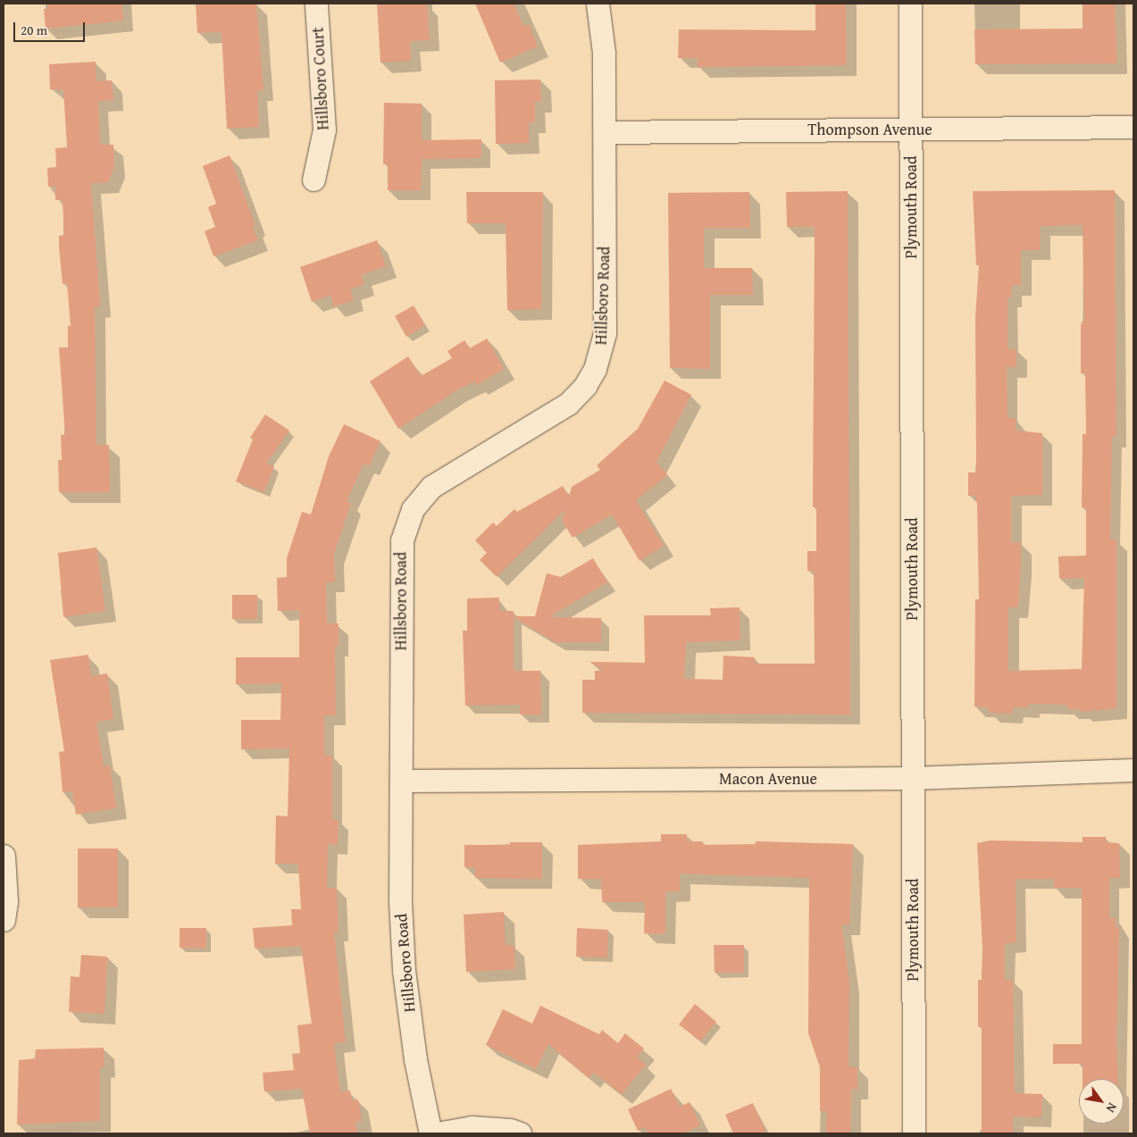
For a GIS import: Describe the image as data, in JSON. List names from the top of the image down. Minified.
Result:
{"streets":{"street":["Hillsboro Court","Thompson Avenue","Plymouth Road","Hillsboro Road","Macon Avenue"]},"crossings":[["Thompson Avenue","Plymouth Road"],["Thompson Avenue","Hillsboro Road"],["Plymouth Road","Macon Avenue"],["Hillsboro Road","Macon Avenue"]],"scale_bar":"20 m","north":"bottom right"}
